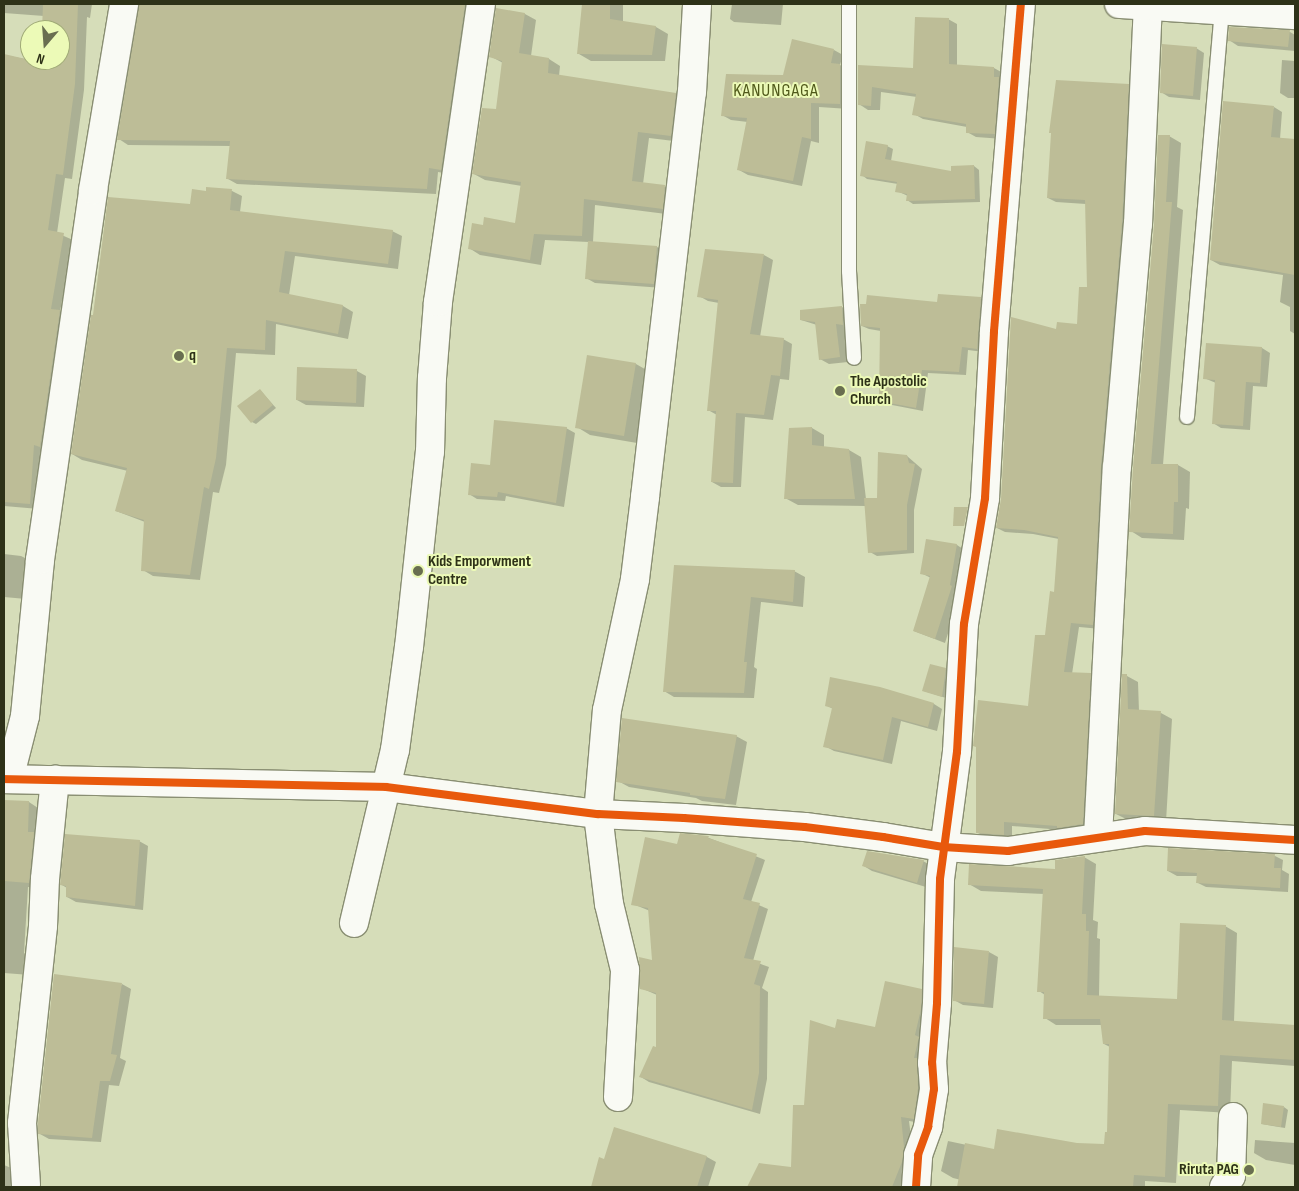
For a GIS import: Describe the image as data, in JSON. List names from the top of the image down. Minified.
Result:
{"districts":["KANUNGAGA"],"places":["q","The Apostolic Church","Kids Emporwment Centre","Riruta PAG"],"north":"bottom"}
